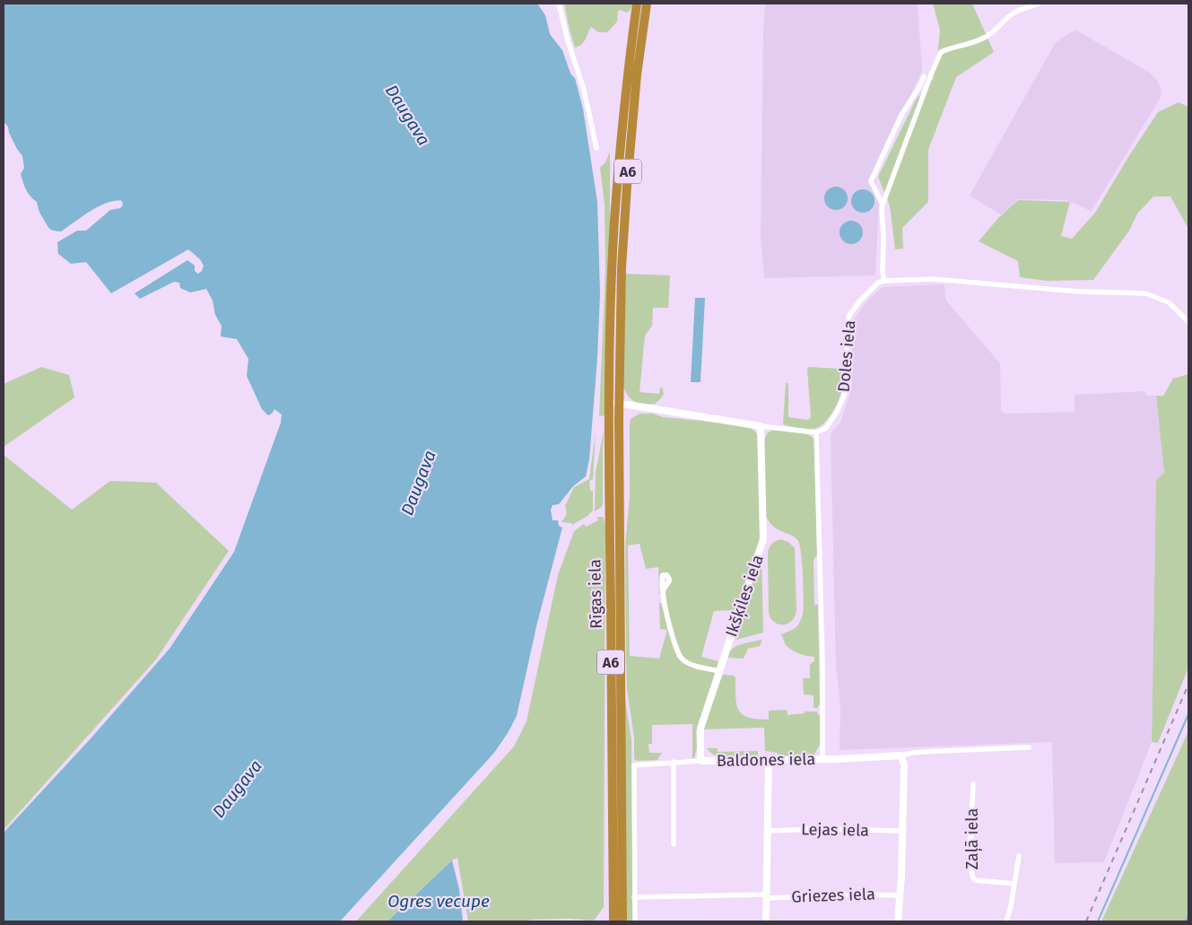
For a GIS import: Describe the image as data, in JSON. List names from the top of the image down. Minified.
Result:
{"streets":{"highway":["A6","Rīgas iela"],"street":["Doles iela","Ikšķiles iela","Baldones iela","Lejas iela","Zaļā iela","Griezes iela"]},"crossings":[["A6","Rīgas iela"],["Ikšķiles iela","Baldones iela"],["Baldones iela","Griezes iela"]],"water":["Daugava","Ogres vecupe"]}
